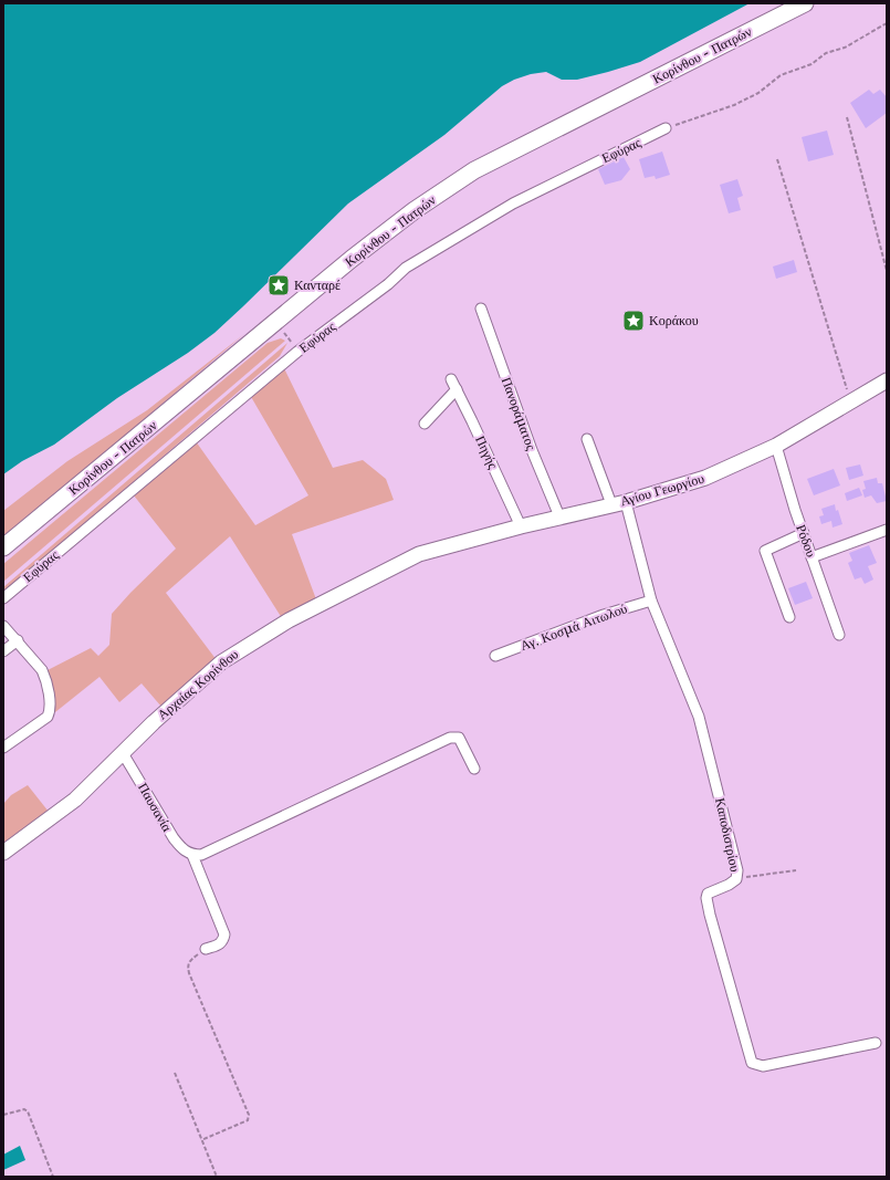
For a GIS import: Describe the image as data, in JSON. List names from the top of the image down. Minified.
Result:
{"streets":{"main road":["Κορίνθου - Πατρών"],"street":["Εφύρας","Πανοράματος","Πηγής","Αγίου Γεωργίου","Ρόδου","Αγ. Κοσμά Αιτωλού","Αρχαίας Κορίνθου","Παυσανία","Καποδιστρίου"]},"crossings":[["Πανοράματος","Αγίου Γεωργίου"],["Πηγής","Αγίου Γεωργίου"],["Αγίου Γεωργίου","Ρόδου"],["Αγίου Γεωργίου","Αρχαίας Κορίνθου"],["Αγίου Γεωργίου","Καποδιστρίου"],["Αγ. Κοσμά Αιτωλού","Καποδιστρίου"],["Αρχαίας Κορίνθου","Παυσανία"]],"places":{"place":["Κανταρέ","Κοράκου"]}}
